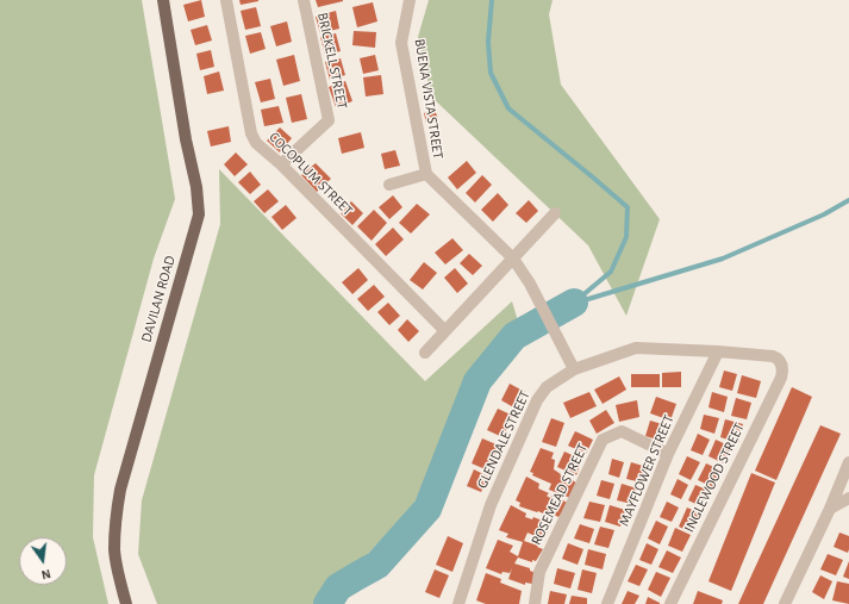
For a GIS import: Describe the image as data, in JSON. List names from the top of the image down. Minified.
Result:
{"streets":{"main road":["DAVILAN ROAD"],"street":["BRICKELL STREET","BUENA VISTA STREET","COCOPLUM STREET","GLENDALE STREET","MAYFLOWER STREET","INGLEWOOD STREET","ROSEMEAD STREET"]},"crossings":[["BRICKELL STREET","COCOPLUM STREET"],["BUENA VISTA STREET","GLENDALE STREET"],["GLENDALE STREET","MAYFLOWER STREET"],["GLENDALE STREET","INGLEWOOD STREET"],["MAYFLOWER STREET","ROSEMEAD STREET"]],"north":"bottom"}
